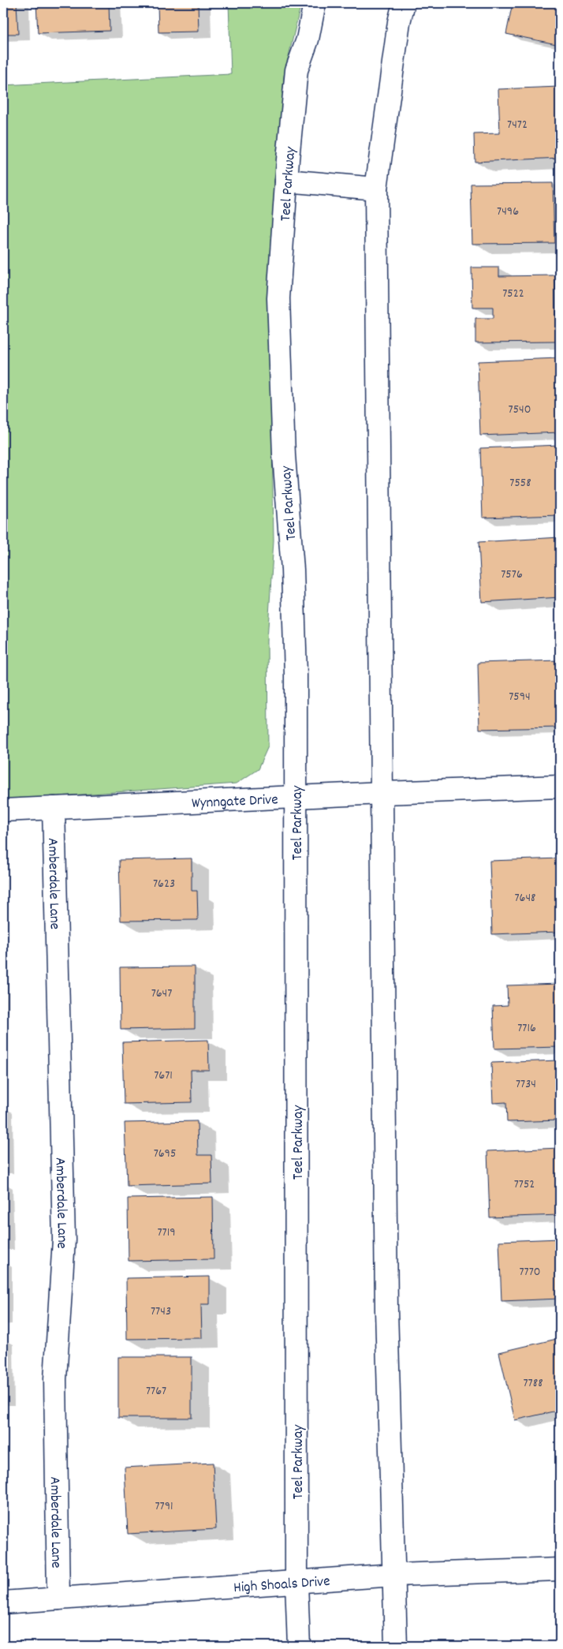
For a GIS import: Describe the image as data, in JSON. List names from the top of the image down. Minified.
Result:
{"streets":{"main road":["Teel Parkway","Wynngate Drive","Amberdale Lane","High Shoals Drive"]},"crossings":[["Teel Parkway","Wynngate Drive"],["Teel Parkway","High Shoals Drive"],["Wynngate Drive","Amberdale Lane"],["Amberdale Lane","High Shoals Drive"]],"house_numbers":["7472","7496","7522","7540","7558","7576","7594","7623","7648","7647","7716","7671","7734","7695","7752","7719","7770","7743","7788","7767","7791"]}
